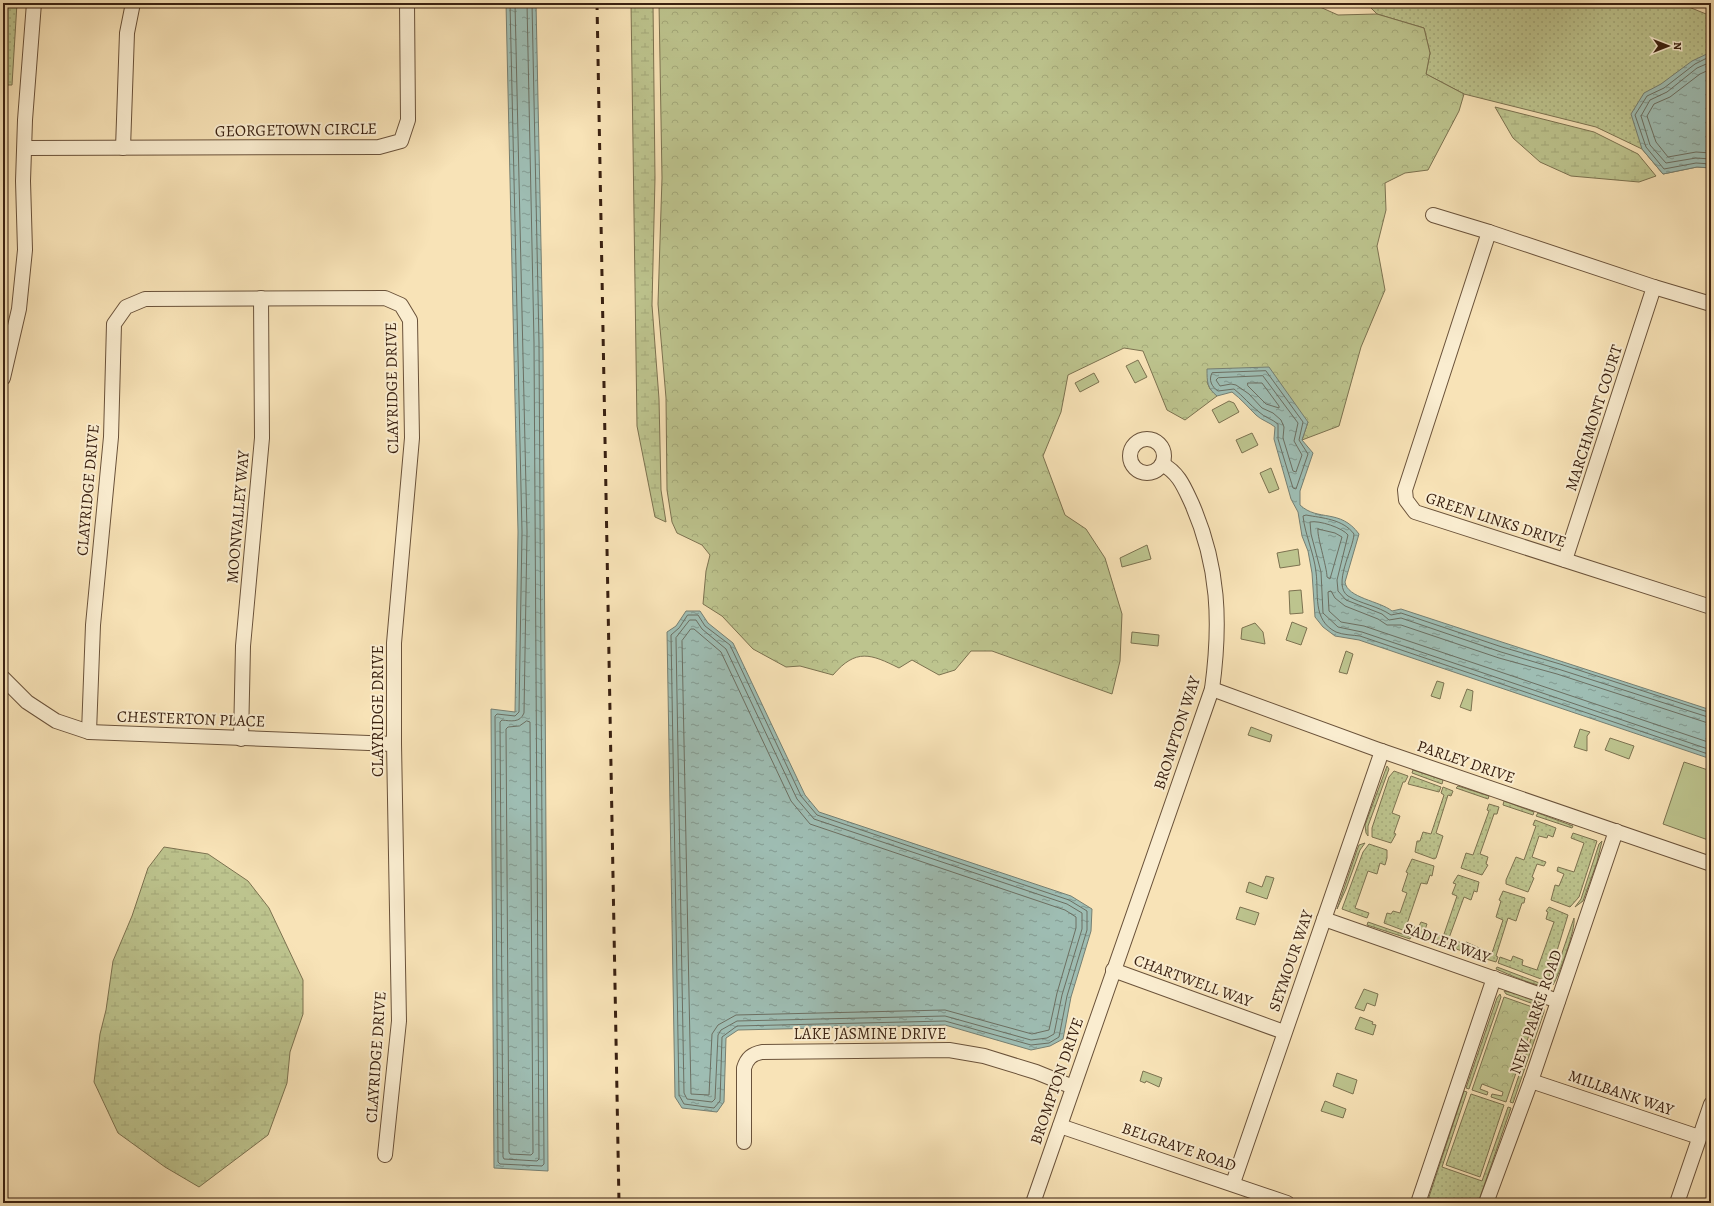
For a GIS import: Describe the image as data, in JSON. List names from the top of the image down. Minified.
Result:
{"streets":{"street":["GEORGETOWN CIRCLE","CLAYRIDGE DRIVE","MARCHMONT COURT","MOONVALLEY WAY","GREEN LINKS DRIVE","CHESTERTON PLACE","BROMPTON WAY","PARLEY DRIVE","SADLER WAY","SEYMOUR WAY","CHARTWELL WAY","NEW PARKE ROAD","LAKE JASMINE DRIVE","BROMPTON DRIVE","MILLBANK WAY","BELGRAVE ROAD"]},"crossings":[["CLAYRIDGE DRIVE","MOONVALLEY WAY"],["CLAYRIDGE DRIVE","CHESTERTON PLACE"],["MARCHMONT COURT","GREEN LINKS DRIVE"],["MOONVALLEY WAY","CHESTERTON PLACE"],["BROMPTON WAY","PARLEY DRIVE"],["BROMPTON WAY","CHARTWELL WAY"],["BROMPTON WAY","BROMPTON DRIVE"],["PARLEY DRIVE","SEYMOUR WAY"],["PARLEY DRIVE","NEW PARKE ROAD"],["SADLER WAY","SEYMOUR WAY"],["SADLER WAY","NEW PARKE ROAD"],["SEYMOUR WAY","CHARTWELL WAY"],["SEYMOUR WAY","BELGRAVE ROAD"],["CHARTWELL WAY","BROMPTON DRIVE"],["NEW PARKE ROAD","MILLBANK WAY"],["LAKE JASMINE DRIVE","BROMPTON DRIVE"],["BROMPTON DRIVE","BELGRAVE ROAD"]],"north":"right"}
